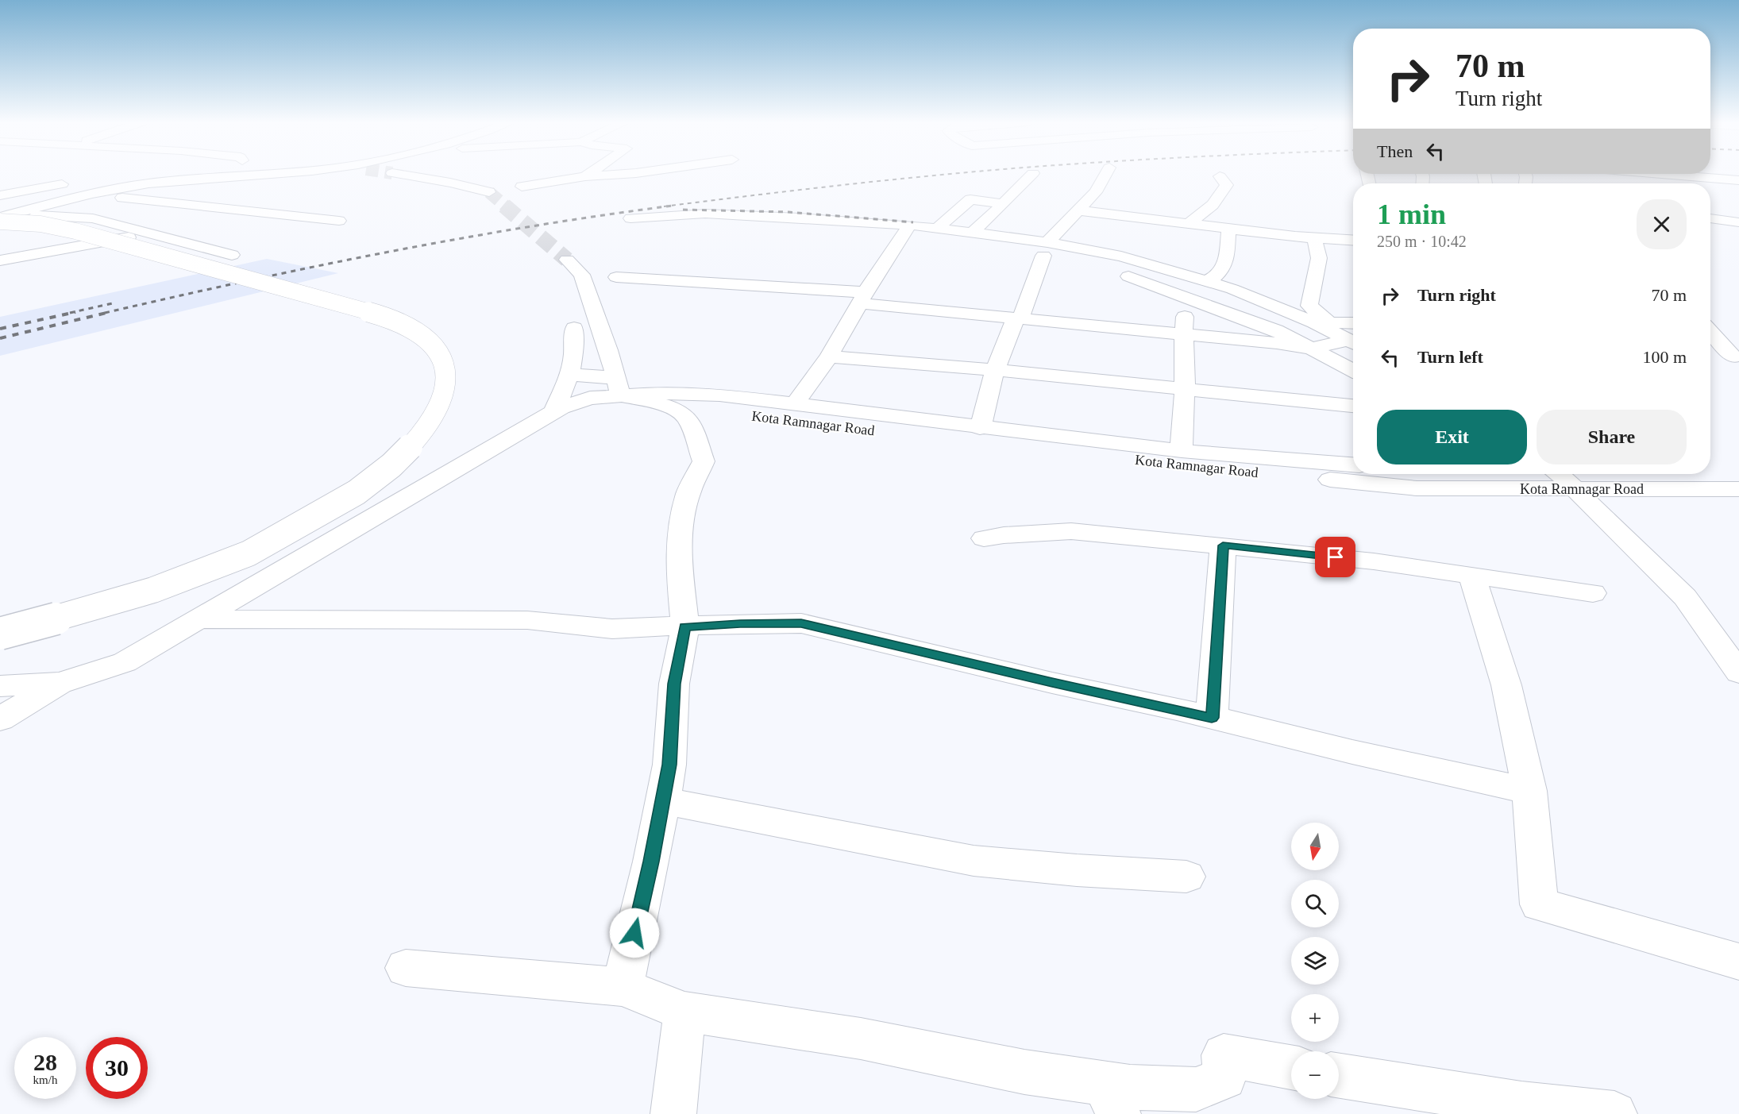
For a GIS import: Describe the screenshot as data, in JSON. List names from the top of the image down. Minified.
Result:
{"streets":{"street":["Kota Ramnagar Road"]},"north":"bottom","page":{"turn":["70 m","Turn right"],"then":"Then","heading":["1 min","250 m · 10:42"],"list":[{"name":"Turn right","value":"70 m"},{"name":"Turn left","value":"100 m"}],"buttons":["Exit","Share"],"map_buttons":["+","−"],"speed":"28 km/h","limit":"30"}}
